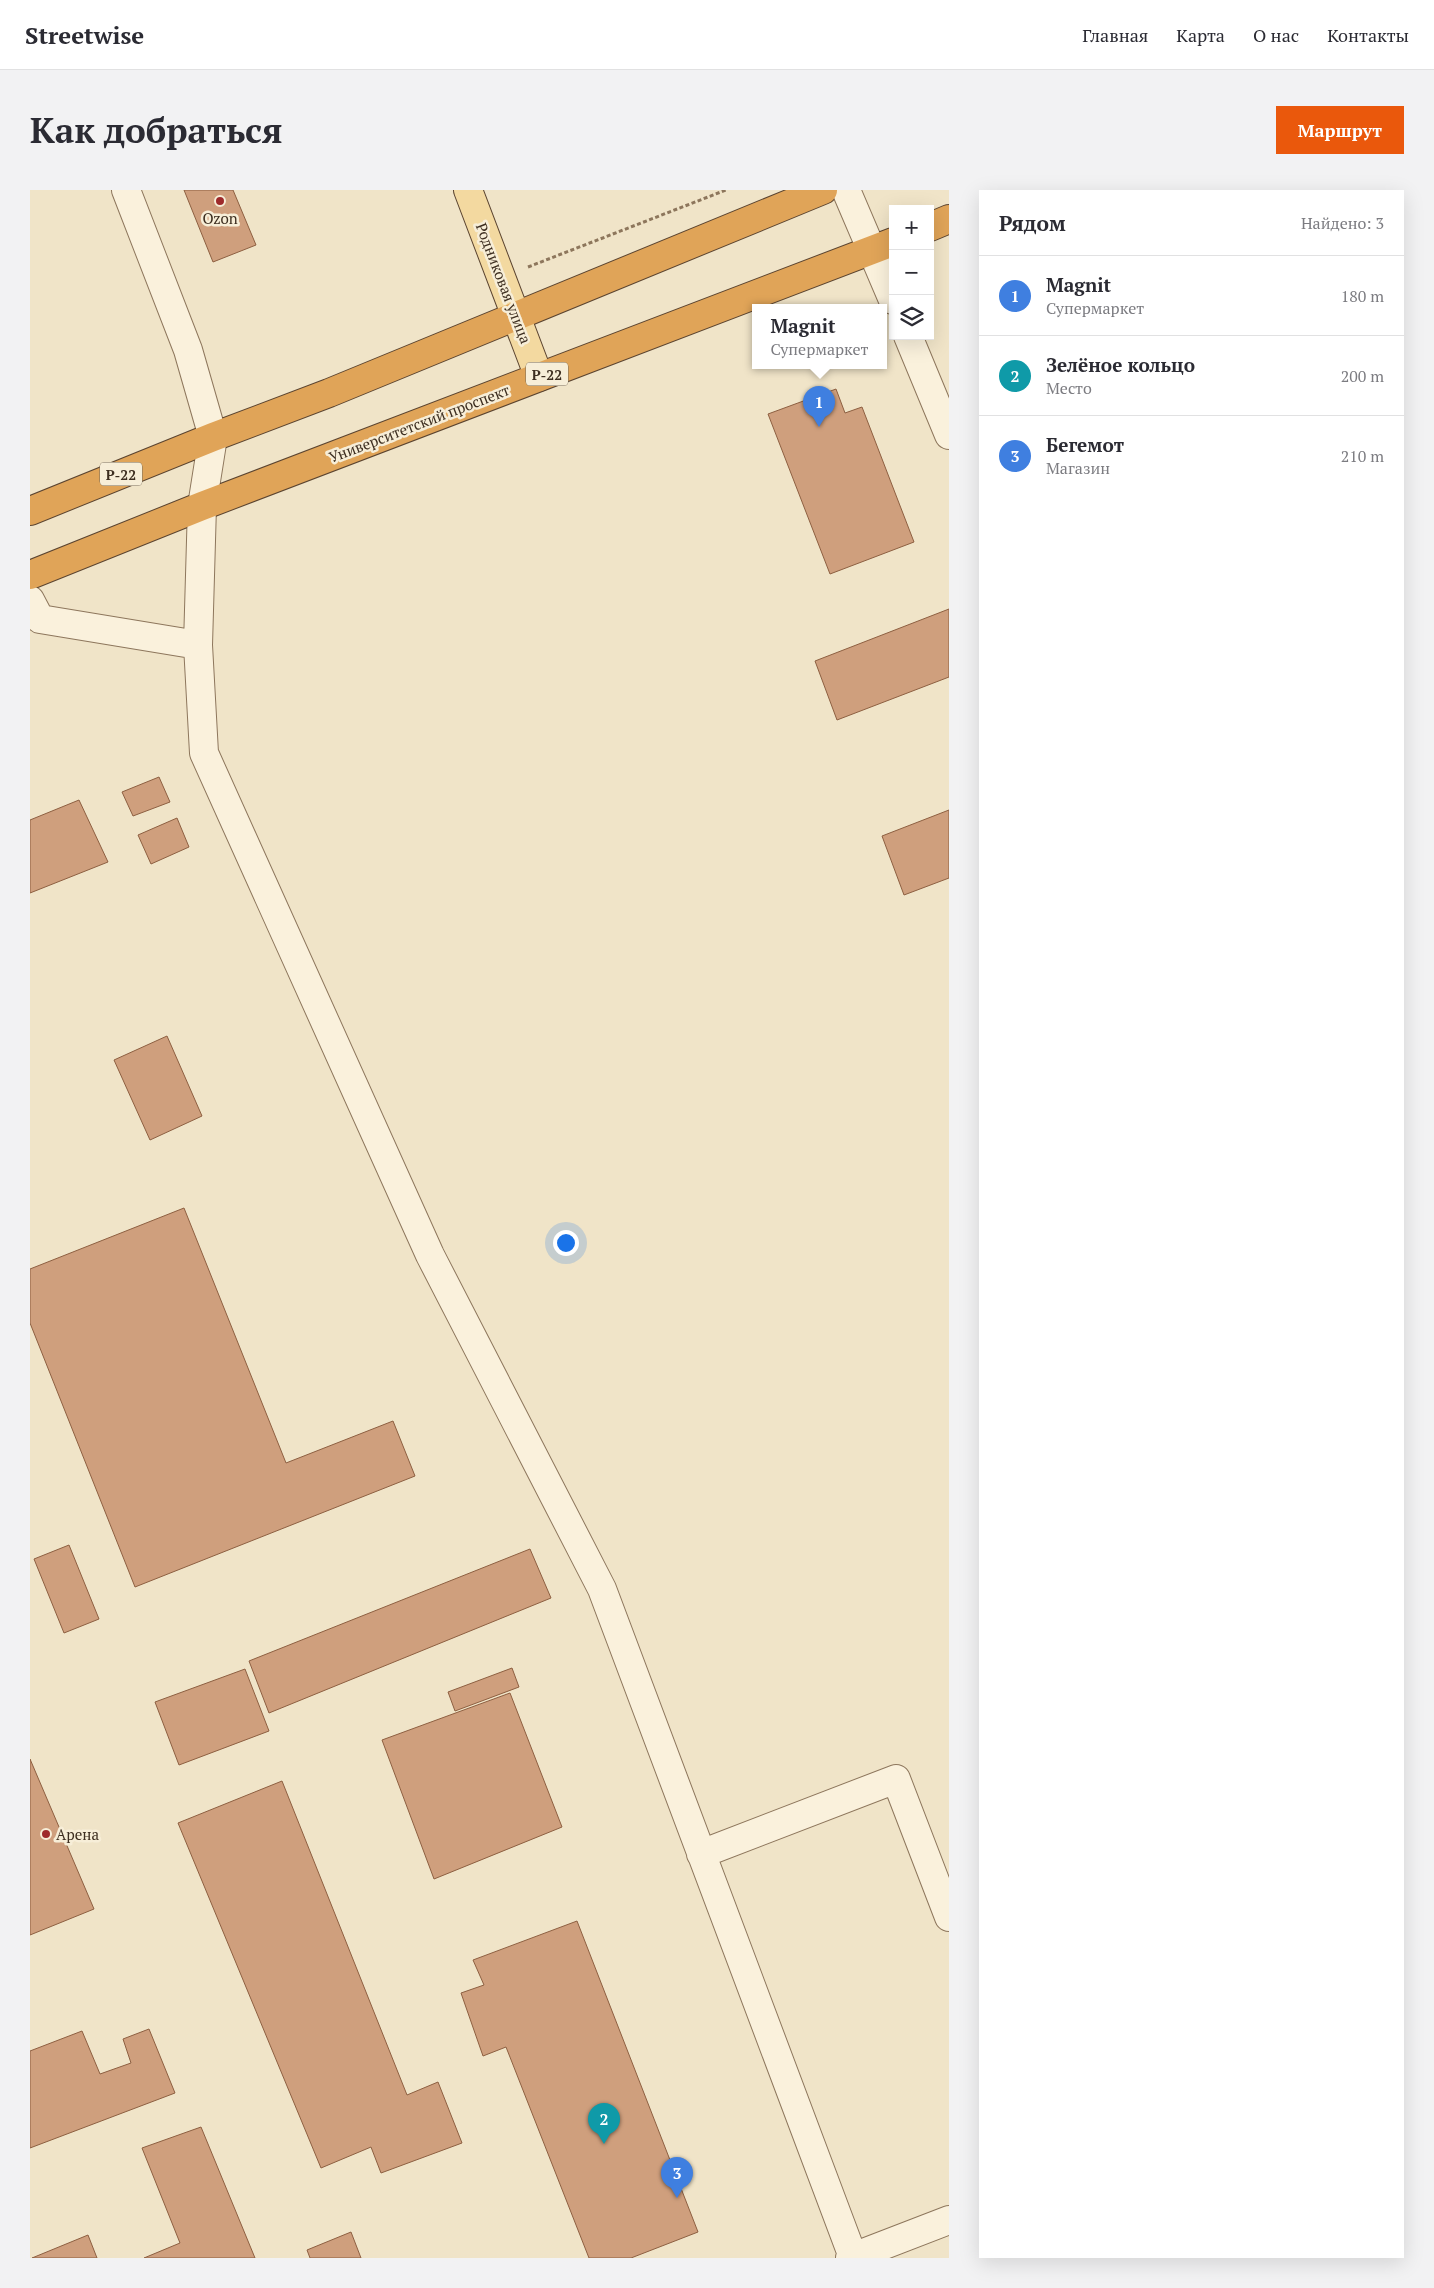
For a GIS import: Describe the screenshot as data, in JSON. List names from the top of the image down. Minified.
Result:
{"streets":{"highway":["Р-22","Университетский проспект"],"main road":["Родниковая улица"]},"crossings":[["Родниковая улица","Р-22"],["Родниковая улица","Университетский проспект"]],"places":["Ozon","Арена"],"page":{"header":"Streetwise","nav":["Главная","Карта","О нас","Контакты"],"buttons":"Маршрут","title":"Как добраться","heading":["Рядом","Найдено: 3"],"map_buttons":["+","−"],"list":[{"mark":"1","name":"Magnit","note":"Супермаркет","value":"180 m"},{"mark":"2","name":"Зелёное кольцо","note":"Место","value":"200 m"},{"mark":"3","name":"Бегемот","note":"Магазин","value":"210 m"}],"popup":["Magnit","Супермаркет"],"pins":["1","2","3"]}}
